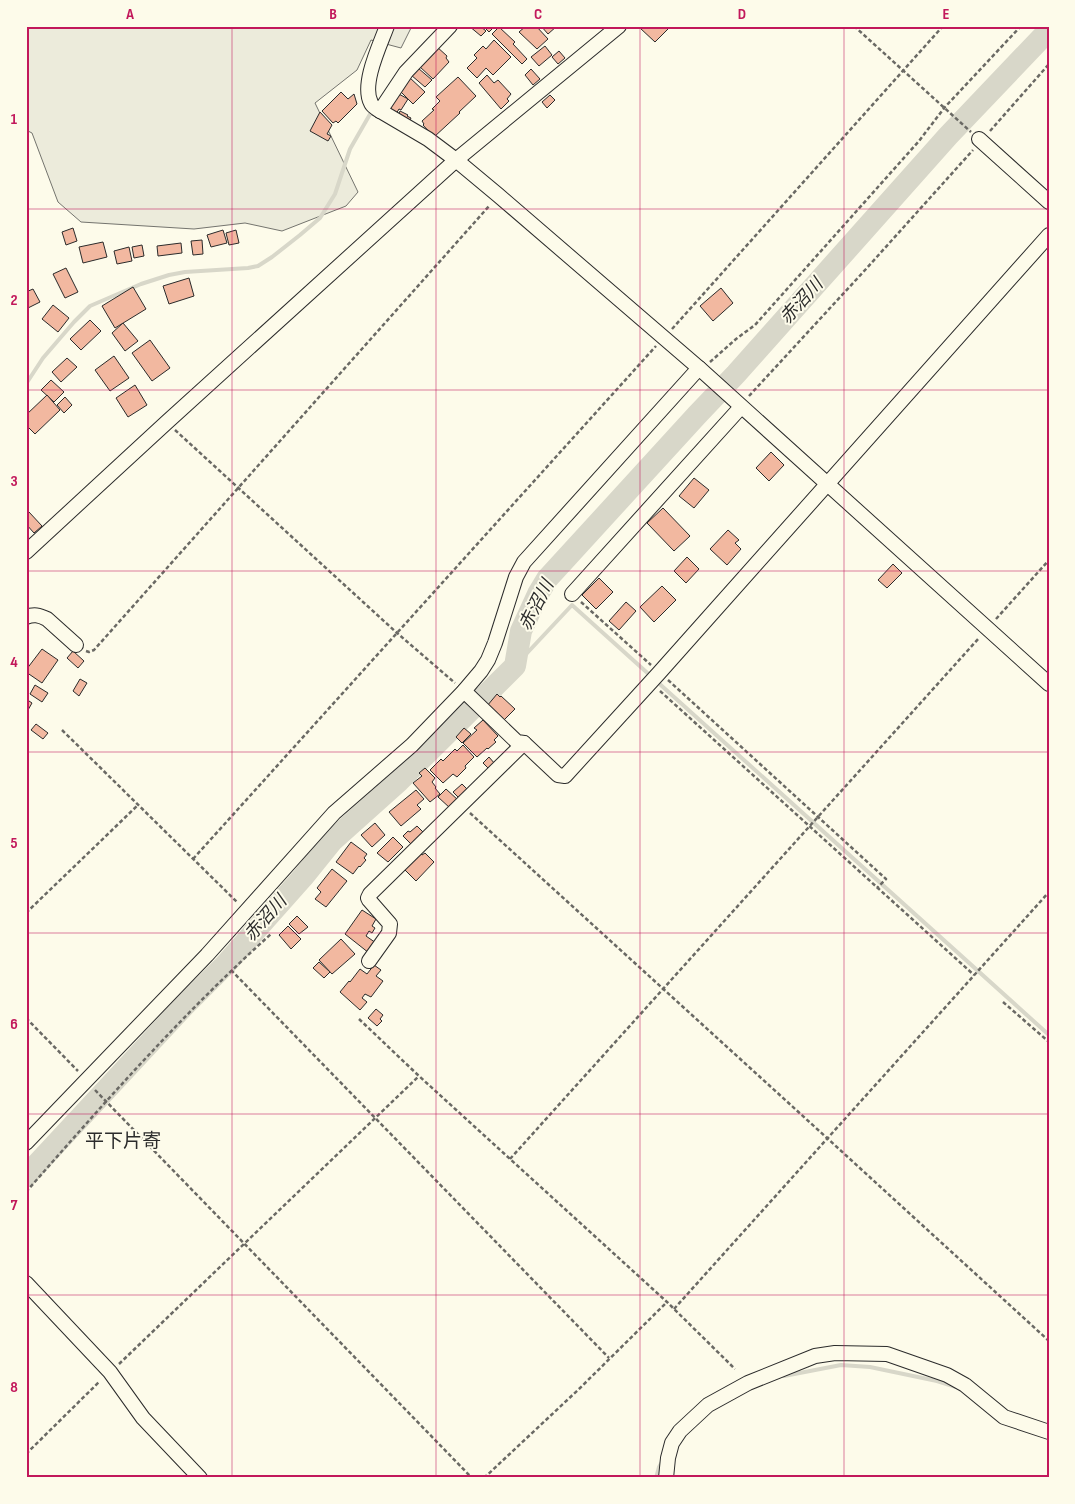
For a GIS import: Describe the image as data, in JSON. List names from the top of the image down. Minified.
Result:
{"districts":["平下片寄"],"water":["赤沼川"],"grid":{"columns":["A","B","C","D","E"],"rows":["1","2","3","4","5","6","7","8"]}}
